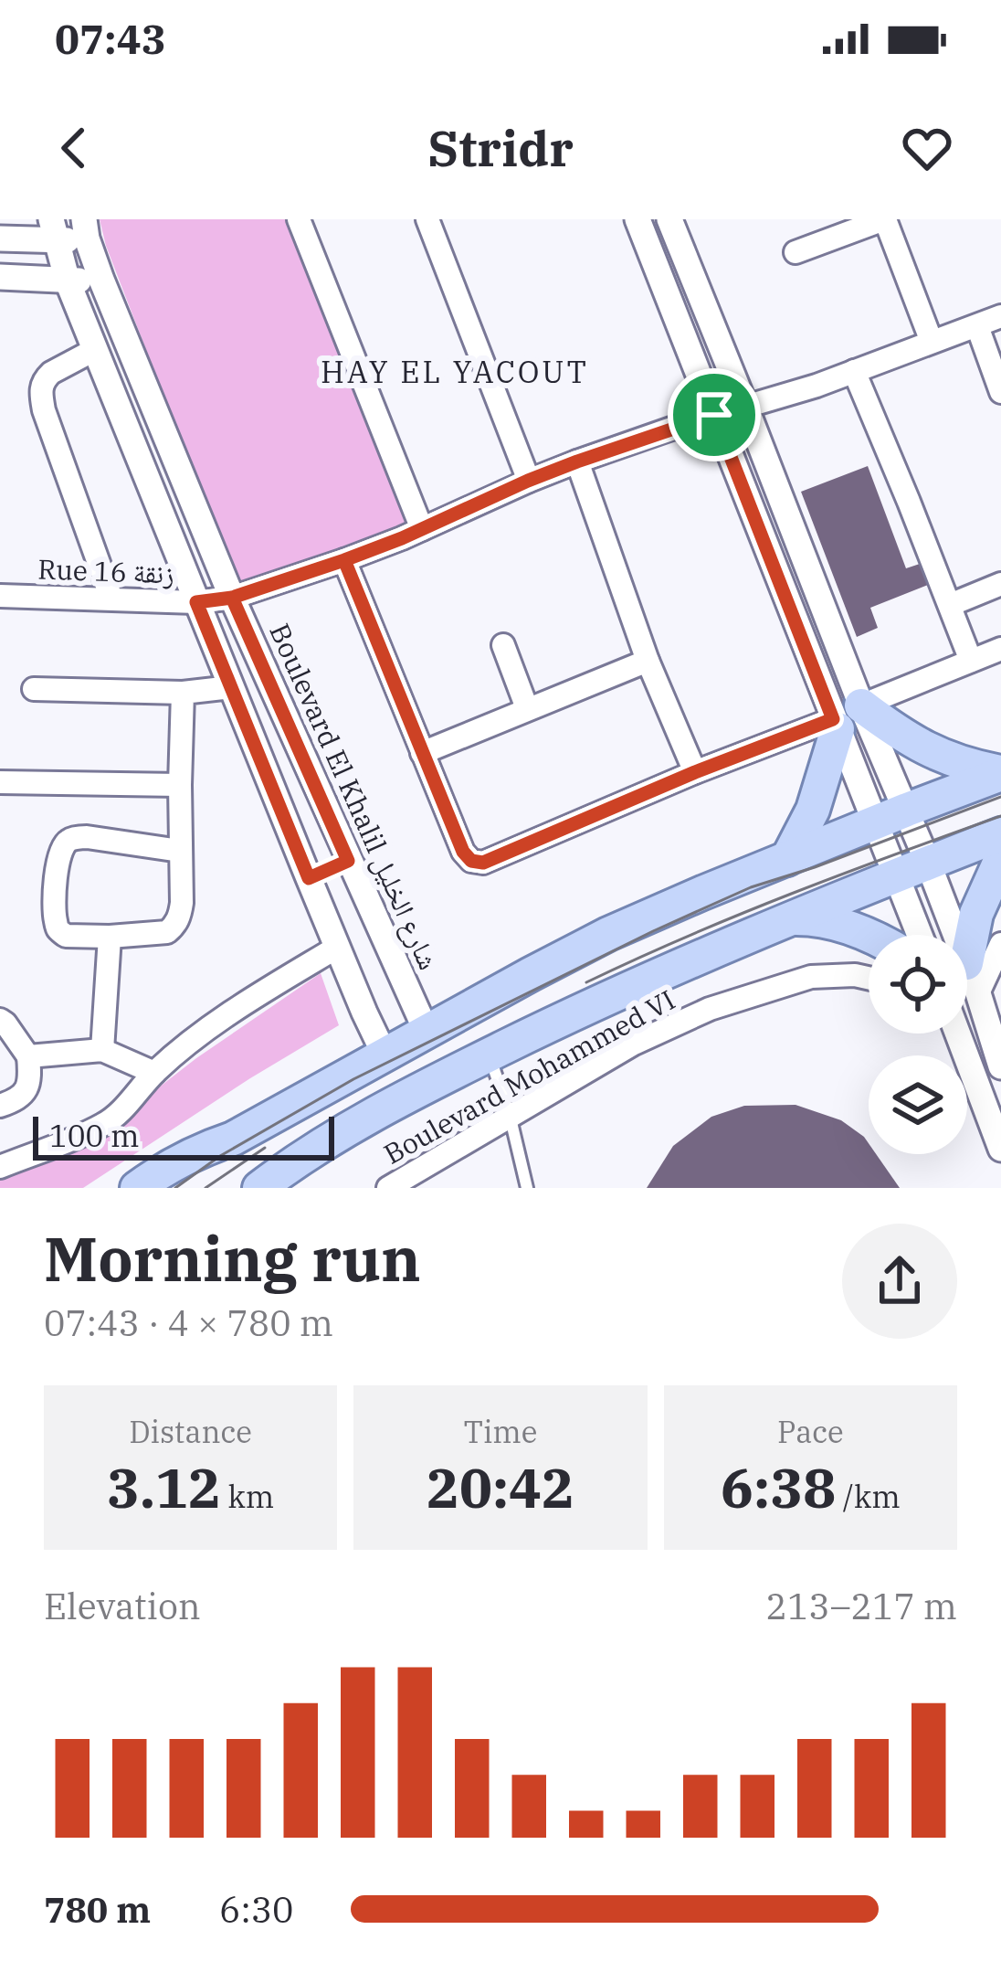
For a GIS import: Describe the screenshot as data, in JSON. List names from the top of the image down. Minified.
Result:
{"streets":{"street":["Rue 16 زنقة","Boulevard El Khalil شارع الخليل","Boulevard Mohammed VI"]},"crossings":[["Rue 16 زنقة","Boulevard El Khalil شارع الخليل"]],"districts":["HAY EL YACOUT"],"scale_bar":"100 m","page":{"status":"07:43","header":"Stridr","scale":"100 m","heading":["Morning run","07:43 · 4 × 780 m"],"stats":[["Distance","3.12 km"],["Time","20:42"],["Pace","6:38 /km"]],"chart":["Elevation","213–217 m"],"list":[{"name":"780 m","note":"6:30"}]}}
